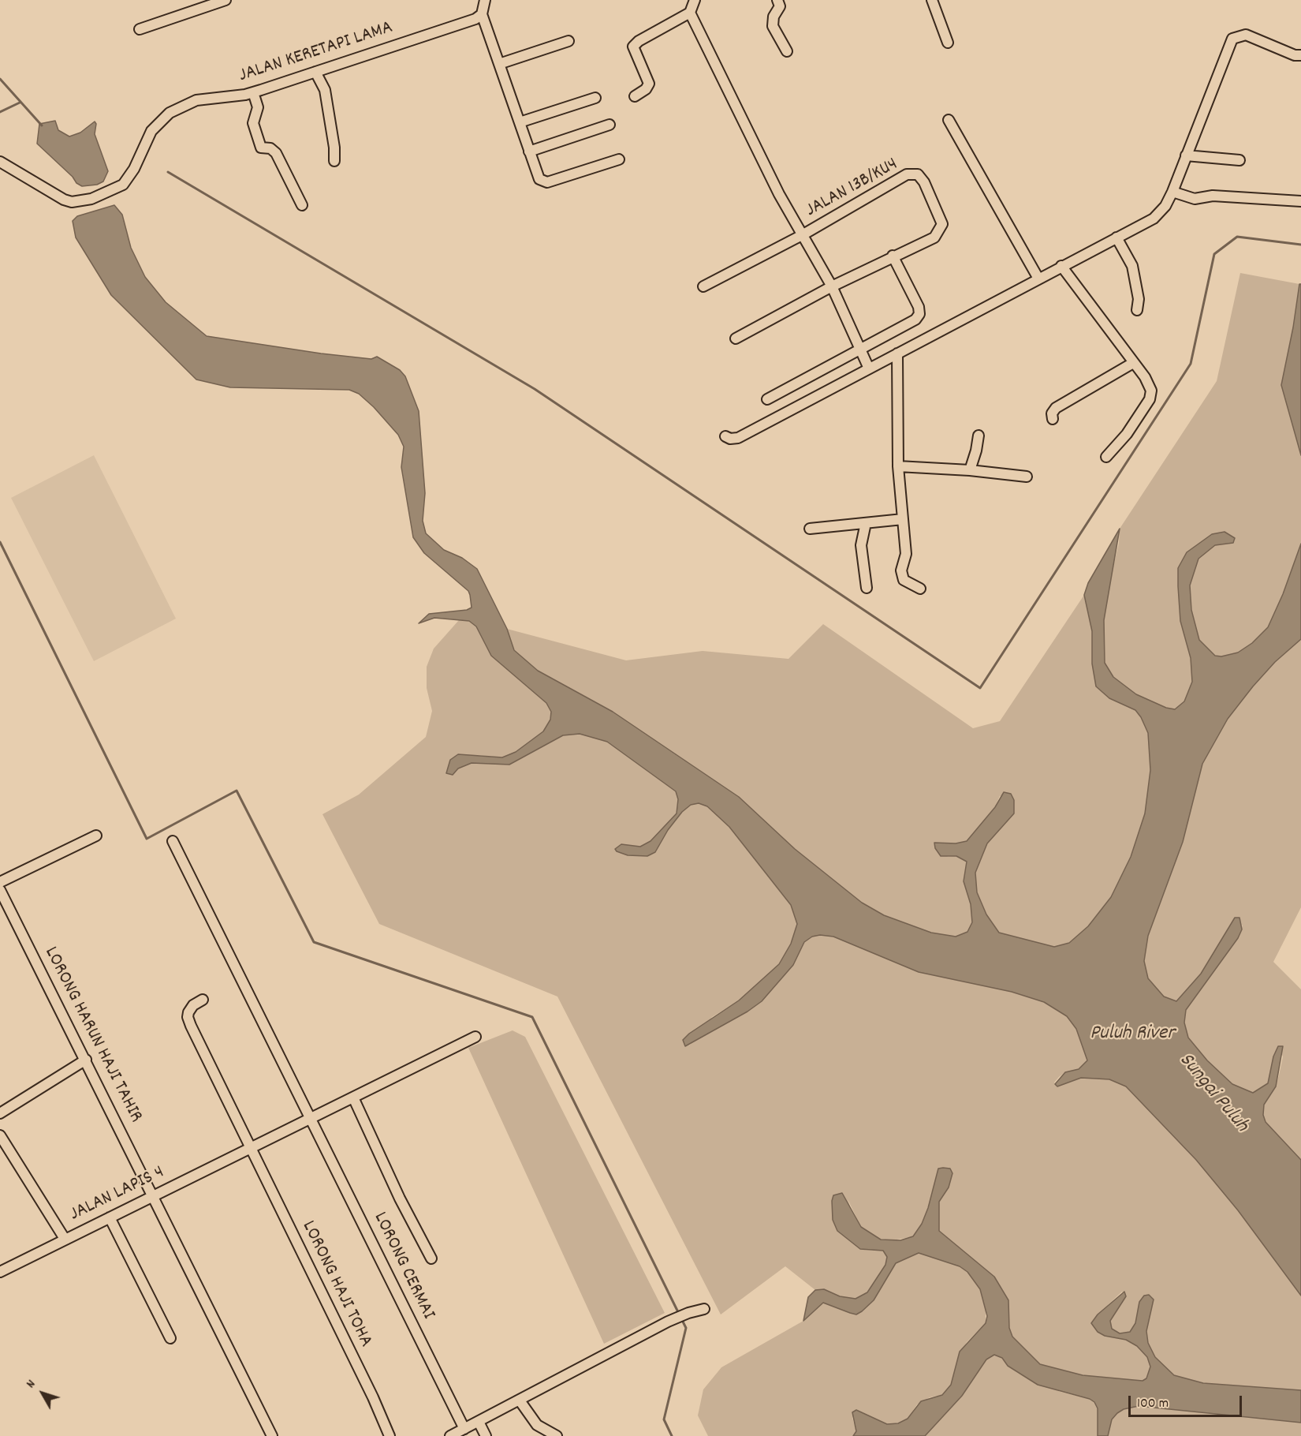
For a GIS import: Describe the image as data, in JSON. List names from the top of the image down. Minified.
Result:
{"streets":{"street":["JALAN KERETAPI LAMA","JALAN 13B/KU4","LORONG HARUN HAJI TAHIR","JALAN LAPIS 4","LORONG CERMAI","LORONG HAJI TOHA"]},"crossings":[["LORONG HARUN HAJI TAHIR","JALAN LAPIS 4"],["JALAN LAPIS 4","LORONG CERMAI"],["JALAN LAPIS 4","LORONG HAJI TOHA"]],"water":["Puluh River","Sungai Puluh"],"scale_bar":"100 m","north":"top left"}
